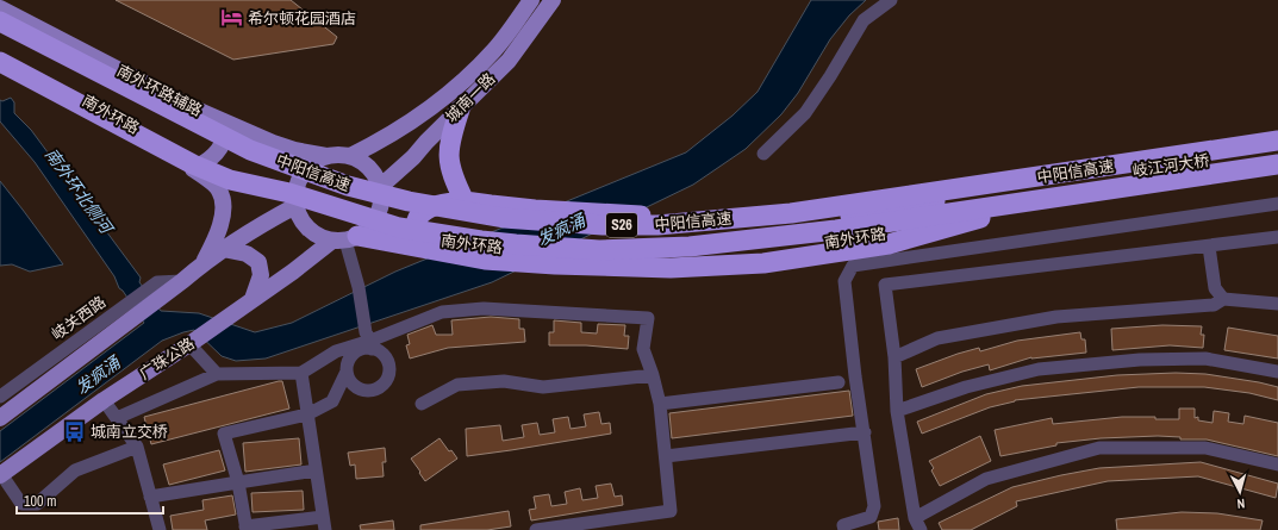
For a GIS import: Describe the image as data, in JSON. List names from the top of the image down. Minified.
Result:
{"streets":{"highway":["南外环路","岐江河大桥","中阳信高速","S26"],"main road":["南外环路辅路","城南一路","广珠公路"],"street":["岐关西路"]},"crossings":[["南外环路辅路","城南一路"],["南外环路辅路","广珠公路"],["城南一路","广珠公路"],["南外环路","岐江河大桥"],["南外环路","中阳信高速"]],"water":["南外环北侧河","发疯涌"],"places":{"hotel":["希尔顿花园酒店"],"bus stop":["城南立交桥"]},"scale_bar":"100 m","north":"bottom"}
